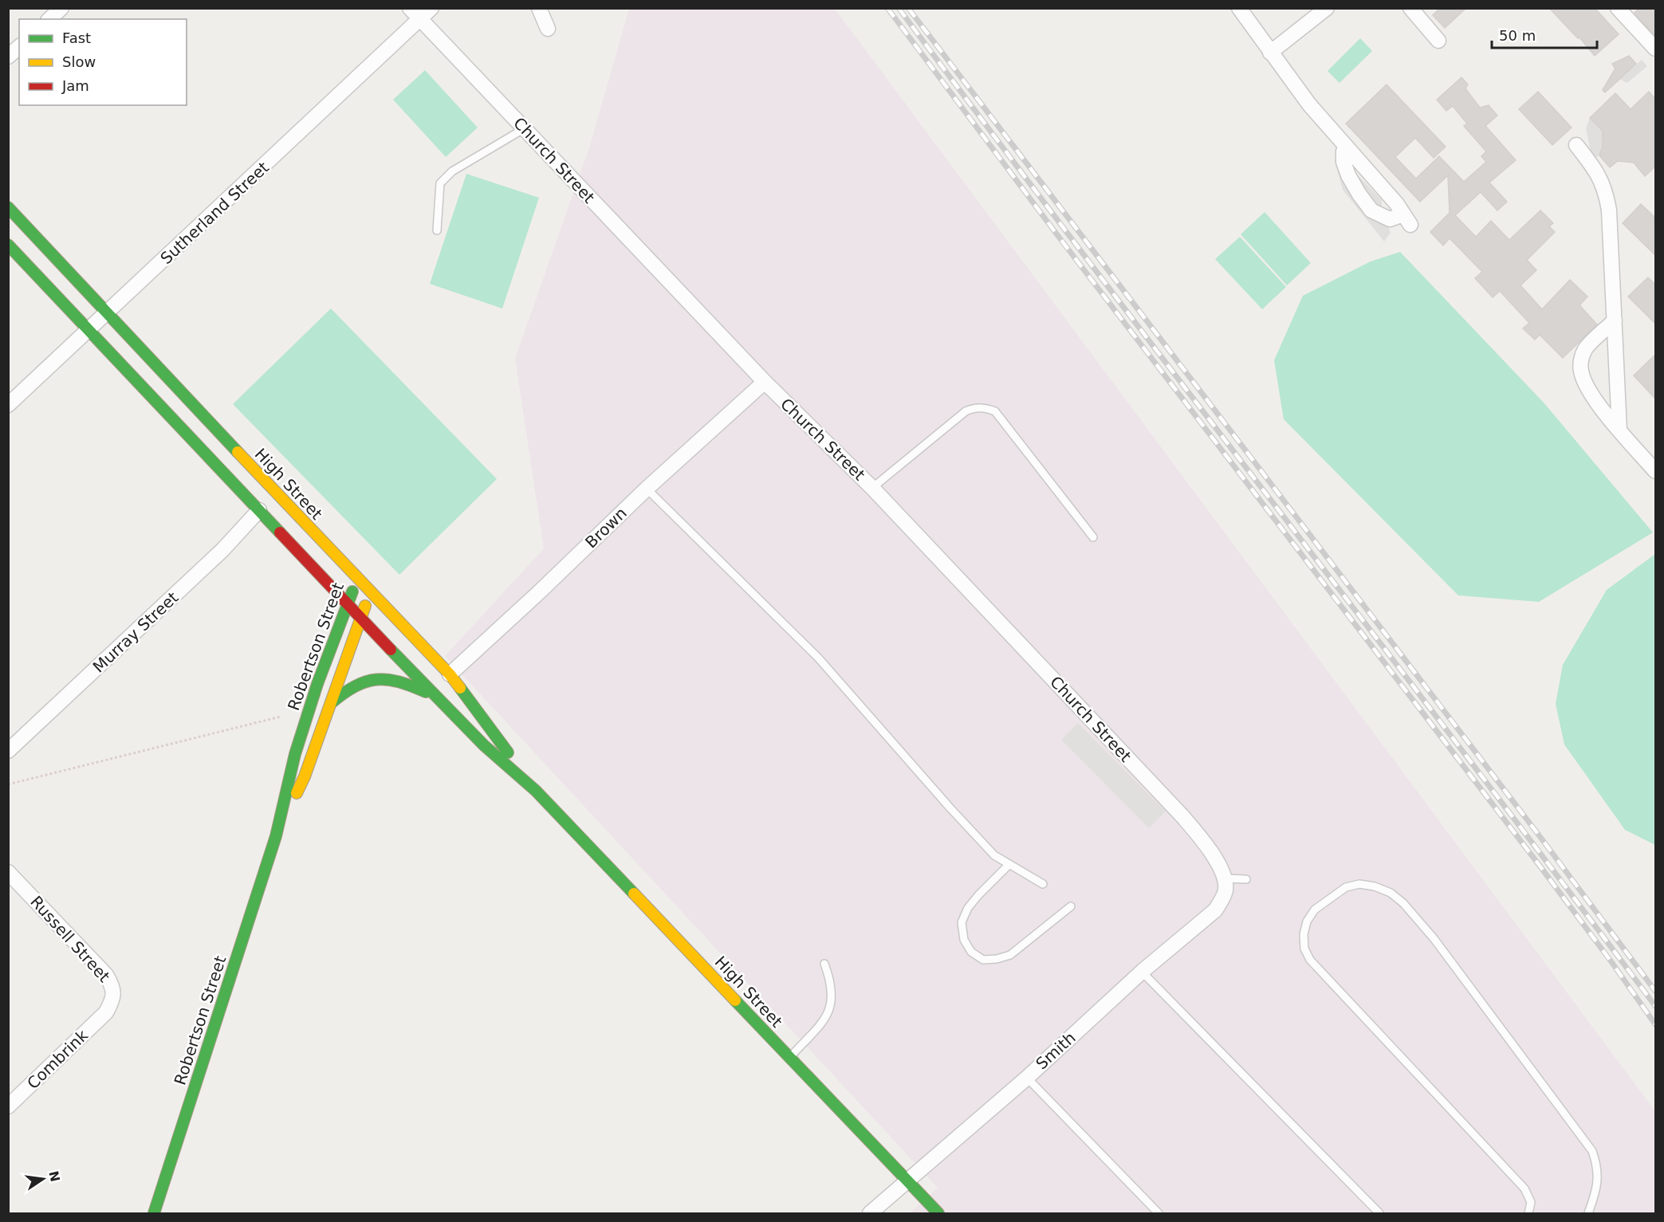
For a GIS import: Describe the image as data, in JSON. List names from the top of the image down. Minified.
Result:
{"streets":{"main road":["High Street","Robertson Street"],"street":["Church Street","Sutherland Street","Brown","Murray Street","Russell Street","Smith","Combrink"]},"crossings":[["Church Street","Sutherland Street"],["Church Street","Brown"],["Church Street","Smith"],["Sutherland Street","High Street"],["High Street","Brown"],["High Street","Murray Street"],["High Street","Robertson Street"],["High Street","Smith"],["Russell Street","Combrink"]],"legend":["Fast","Slow","Jam"],"scale_bar":"50 m","north":"right"}
